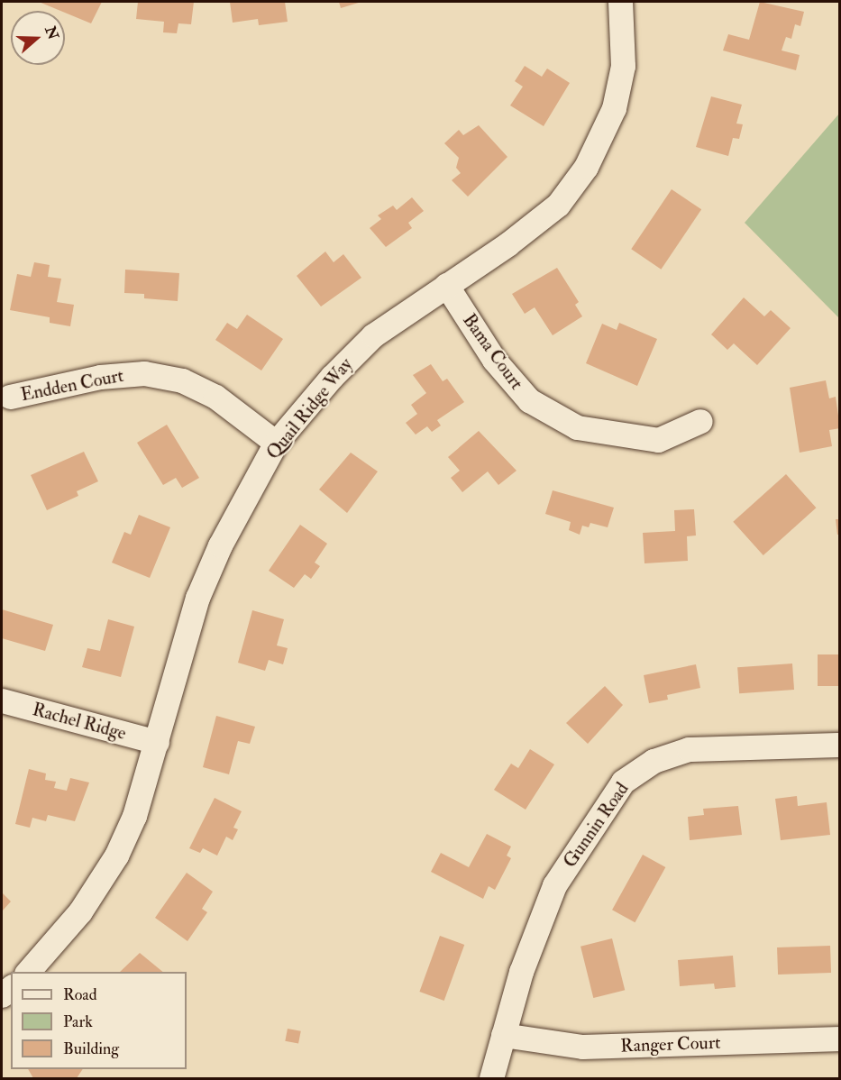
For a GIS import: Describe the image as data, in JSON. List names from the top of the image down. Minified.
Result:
{"streets":{"street":["Bama Court","Endden Court","Quail Ridge Way","Rachel Ridge","Gunnin Road","Ranger Court"]},"crossings":[["Bama Court","Quail Ridge Way"],["Endden Court","Quail Ridge Way"],["Quail Ridge Way","Rachel Ridge"],["Gunnin Road","Ranger Court"]],"legend":["Road","Park","Building"],"north":"right"}
